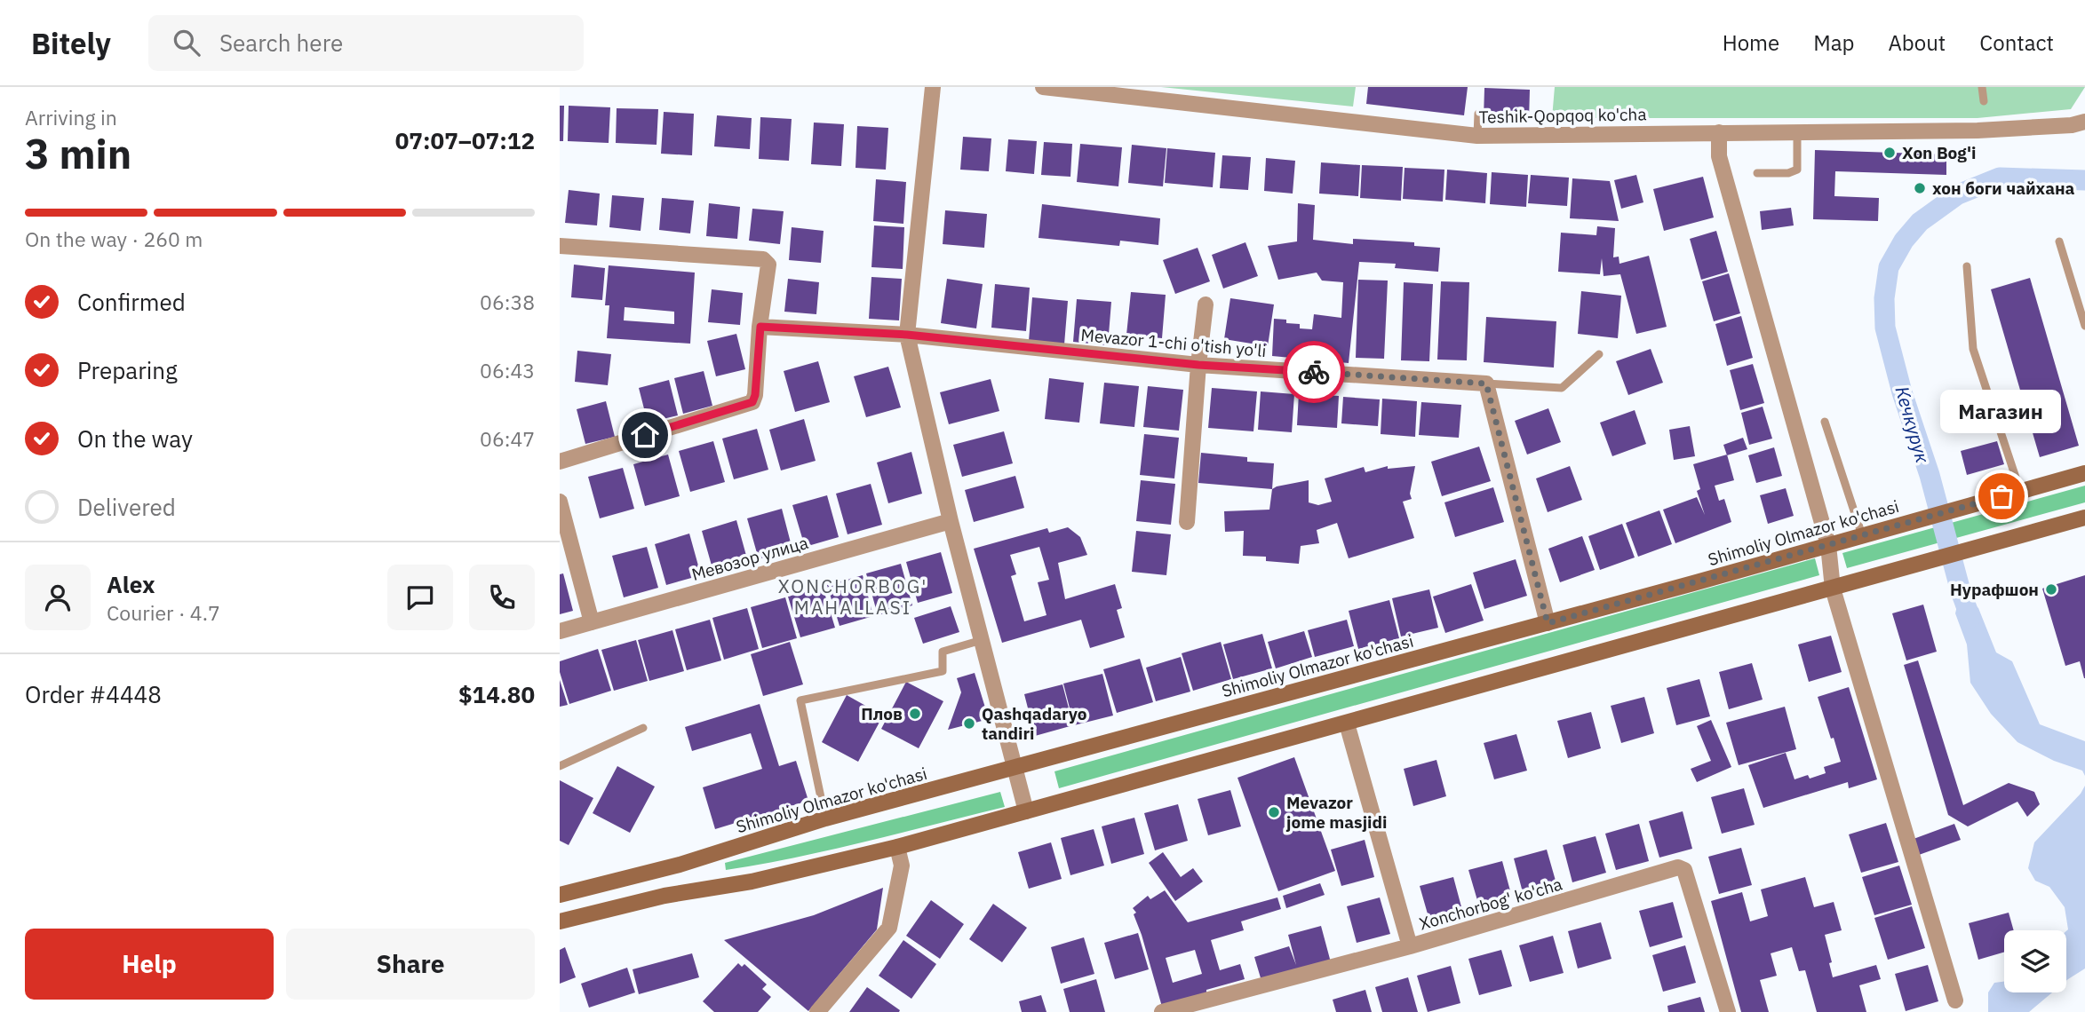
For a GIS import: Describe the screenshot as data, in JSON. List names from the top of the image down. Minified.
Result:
{"streets":{"main road":["Shimoliy Olmazor ko'chasi"],"street":["Teshik-Qopqoq ko'cha","Mevazor 1-chi o'tish yo'li","Мевозор улица","Xonchorbog' ko'cha"]},"districts":["XONCHORBOG' MAHALLASI"],"water":["Кечкурук"],"places":["Xon Bog'i","хон боги чайхана","Магазин","Нурафшон","Плов","Qashqadaryo tandiri","Mevazor jome masjidi"],"page":{"header":"Bitely","search":"Search here","nav":["Home","Map","About","Contact"],"heading":["3 min","Arriving in","07:07–07:12"],"panel":["Alex","Courier · 4.7","Order #4448","$14.80"],"bar":"On the way · 260 m","list":[["Confirmed","06:38"],["Preparing","06:43"],["On the way","06:47"],"Delivered"],"bubble":"Магазин","buttons":["Help","Share"]}}
